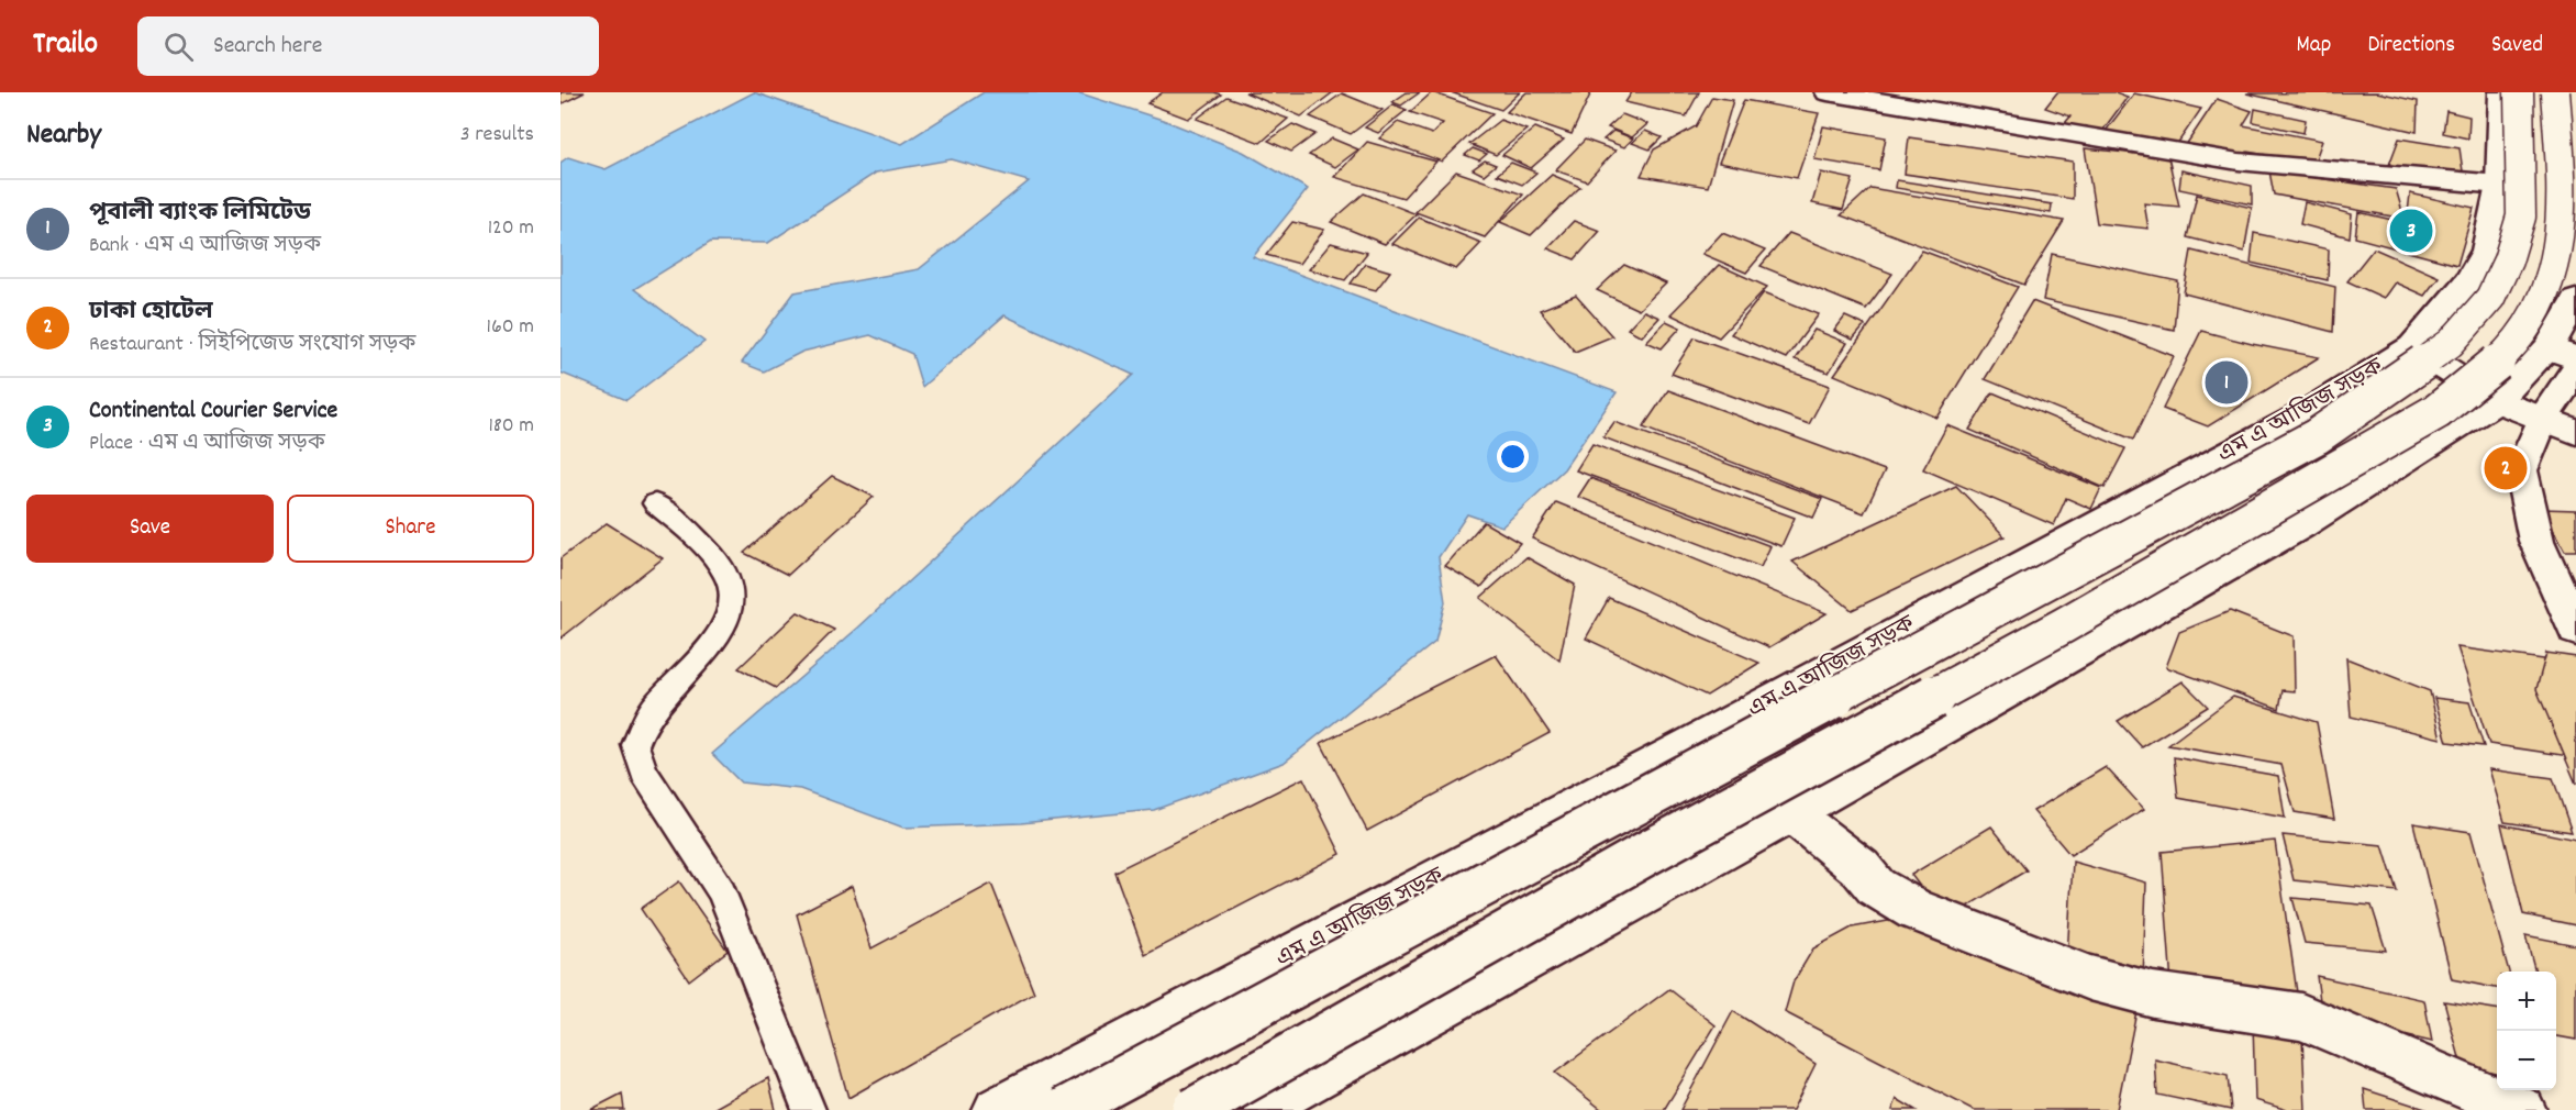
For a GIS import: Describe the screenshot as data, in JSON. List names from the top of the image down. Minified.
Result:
{"streets":{"main road":["এম এ আজিজ সড়ক"]},"page":{"header":"Trailo","search":"Search here","nav":["Map","Directions","Saved"],"heading":["Nearby","3 results"],"list":[{"mark":"1","name":"পূবালী ব্যাংক লিমিটেড","note":"Bank · এম এ আজিজ সড়ক","value":"120 m"},{"mark":"2","name":"ঢাকা হোটেল","note":"Restaurant · সিইপিজেড সংযোগ সড়ক","value":"160 m"},{"mark":"3","name":"Continental Courier Service","note":"Place · এম এ আজিজ সড়ক","value":"180 m"}],"pins":["3","1","2"],"buttons":["Save","Share"],"map_buttons":["+","−"]}}
